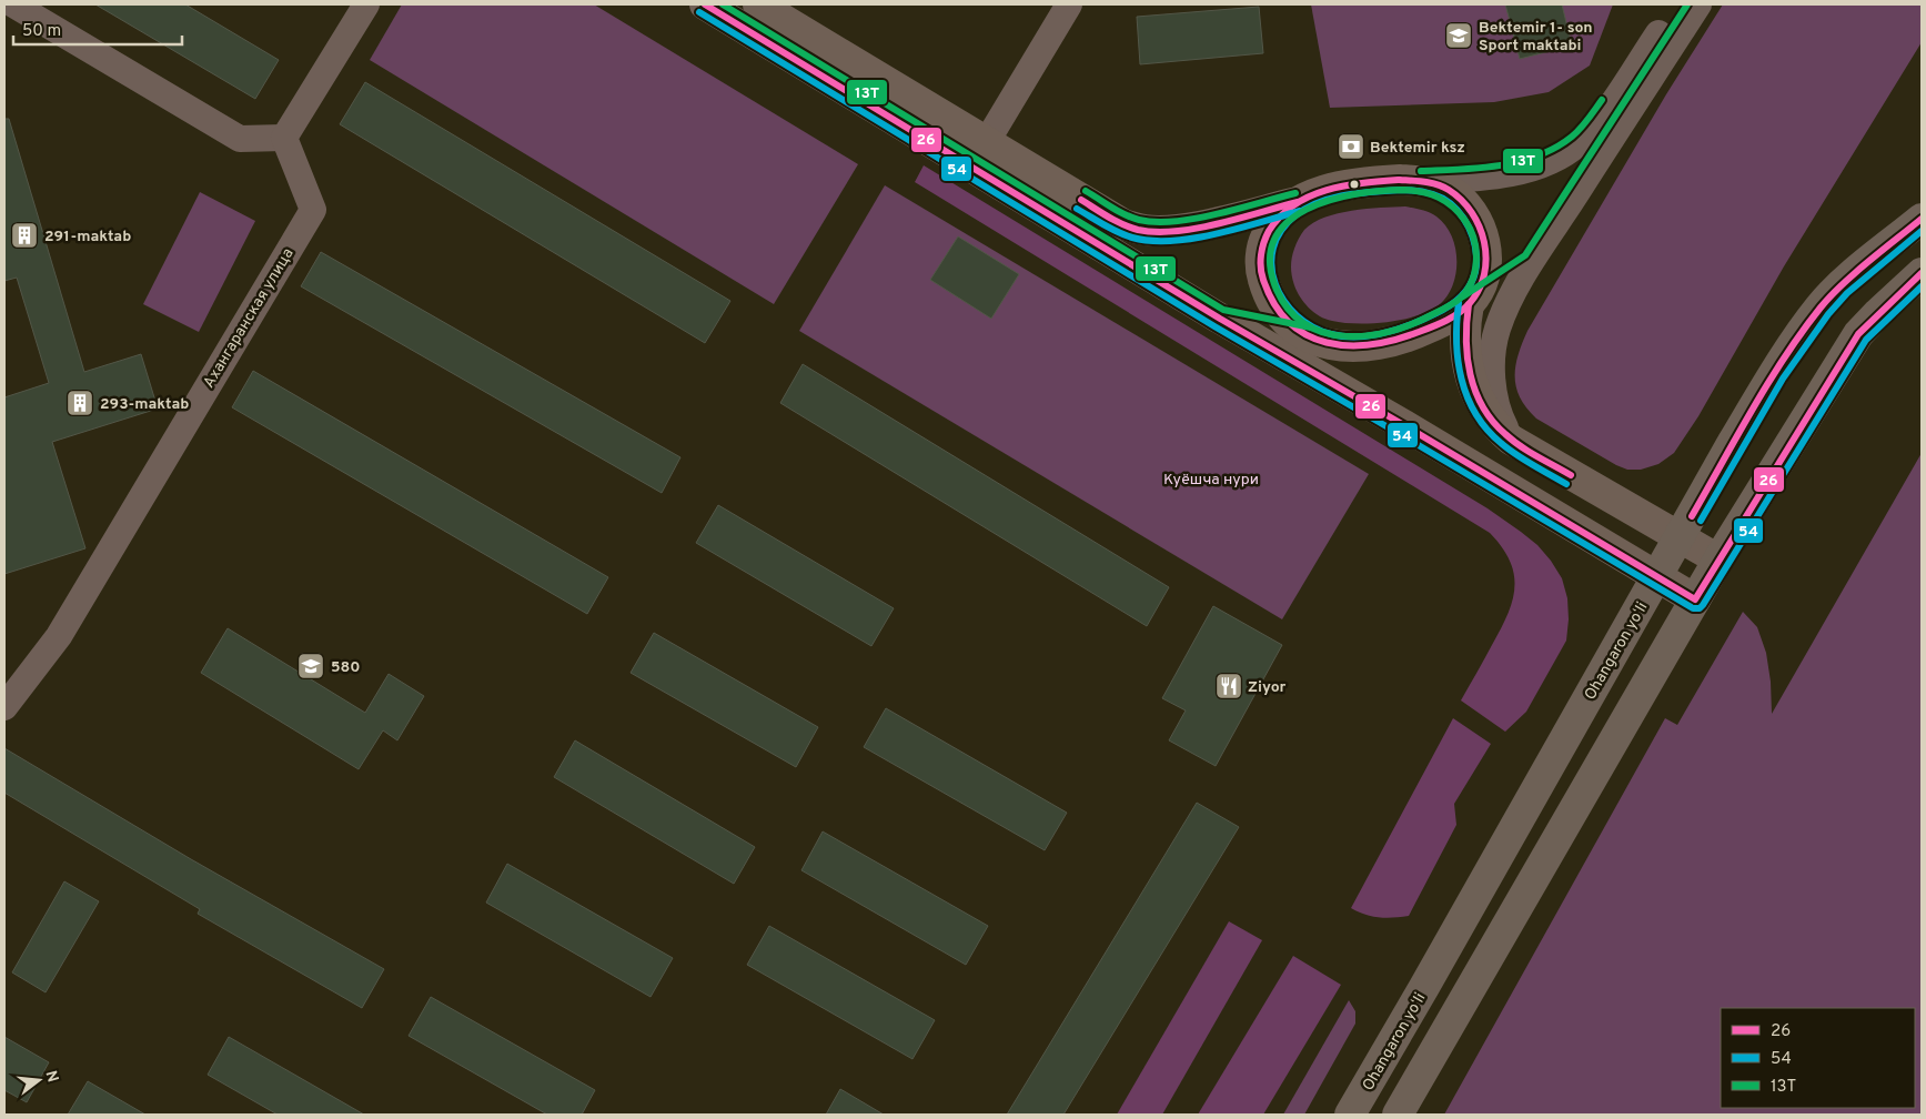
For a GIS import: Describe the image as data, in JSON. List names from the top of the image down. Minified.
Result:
{"streets":{"highway":["Ohangaron yoʻli"],"street":["Ахангаранская улица"]},"parks":["Куёшча нури"],"places":{"school or university":["Bektemir 1- son Sport maktabi","580"],"bank":["Bektemir ksz"],"building":["291-maktab","293-maktab"],"restaurant":["Ziyor"]},"lines":["transit line 26","transit line 13Т","transit line 54"],"legend":["26","54","13Т"],"scale_bar":"50 m","north":"right"}
